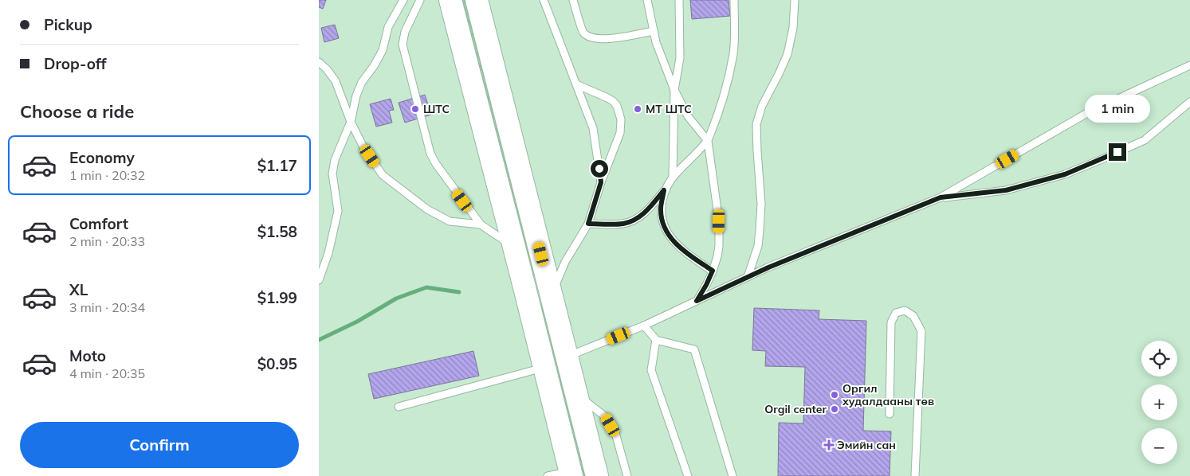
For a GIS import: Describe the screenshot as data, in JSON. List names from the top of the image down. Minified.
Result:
{"places":{"other":["ШТС","МТ ШТС","Оргил худалдааны төв","Orgil center"],"health":["Эмийн сан"]},"page":{"banner":["Pickup","Drop-off"],"heading":"Choose a ride","bubble":"1 min","list":[{"name":"Economy","note":"1 min · 20:32","value":"$1.17"},{"name":"Comfort","note":"2 min · 20:33","value":"$1.58"},{"name":"XL","note":"3 min · 20:34","value":"$1.99"},{"name":"Moto","note":"4 min · 20:35","value":"$0.95"}],"map_buttons":["+","−"],"buttons":"Confirm"}}
